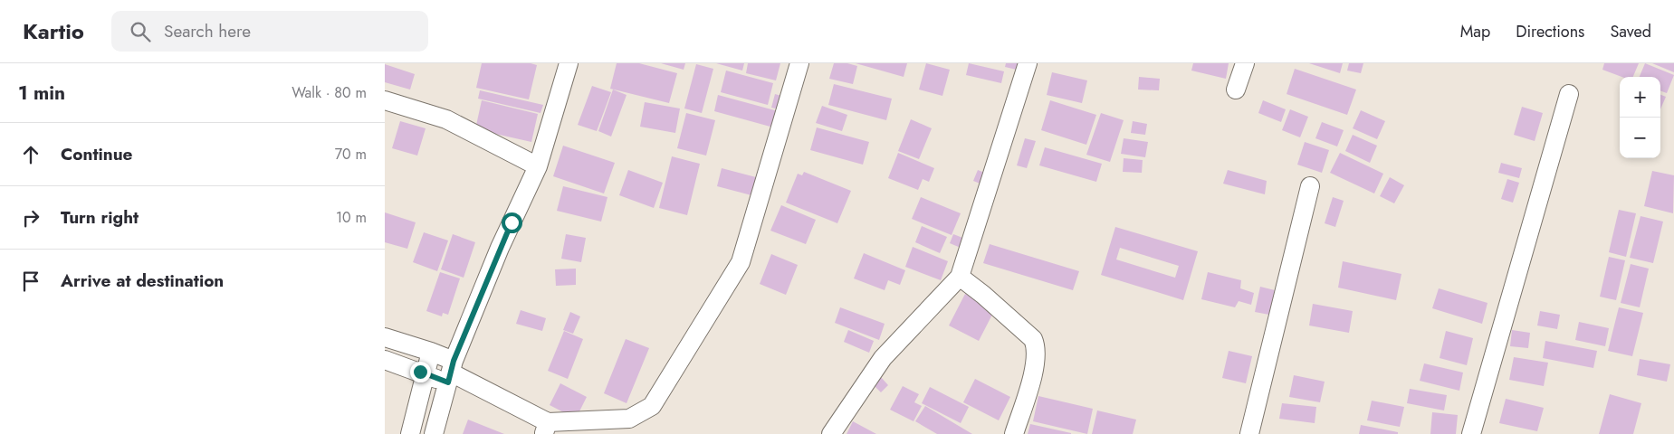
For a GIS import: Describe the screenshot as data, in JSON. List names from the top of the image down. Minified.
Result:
{"page":{"header":"Kartio","search":"Search here","nav":["Map","Directions","Saved"],"heading":["1 min","Walk · 80 m"],"map_buttons":["+","−"],"list":[["Continue","70 m"],["Turn right","10 m"],"Arrive at destination"]}}
